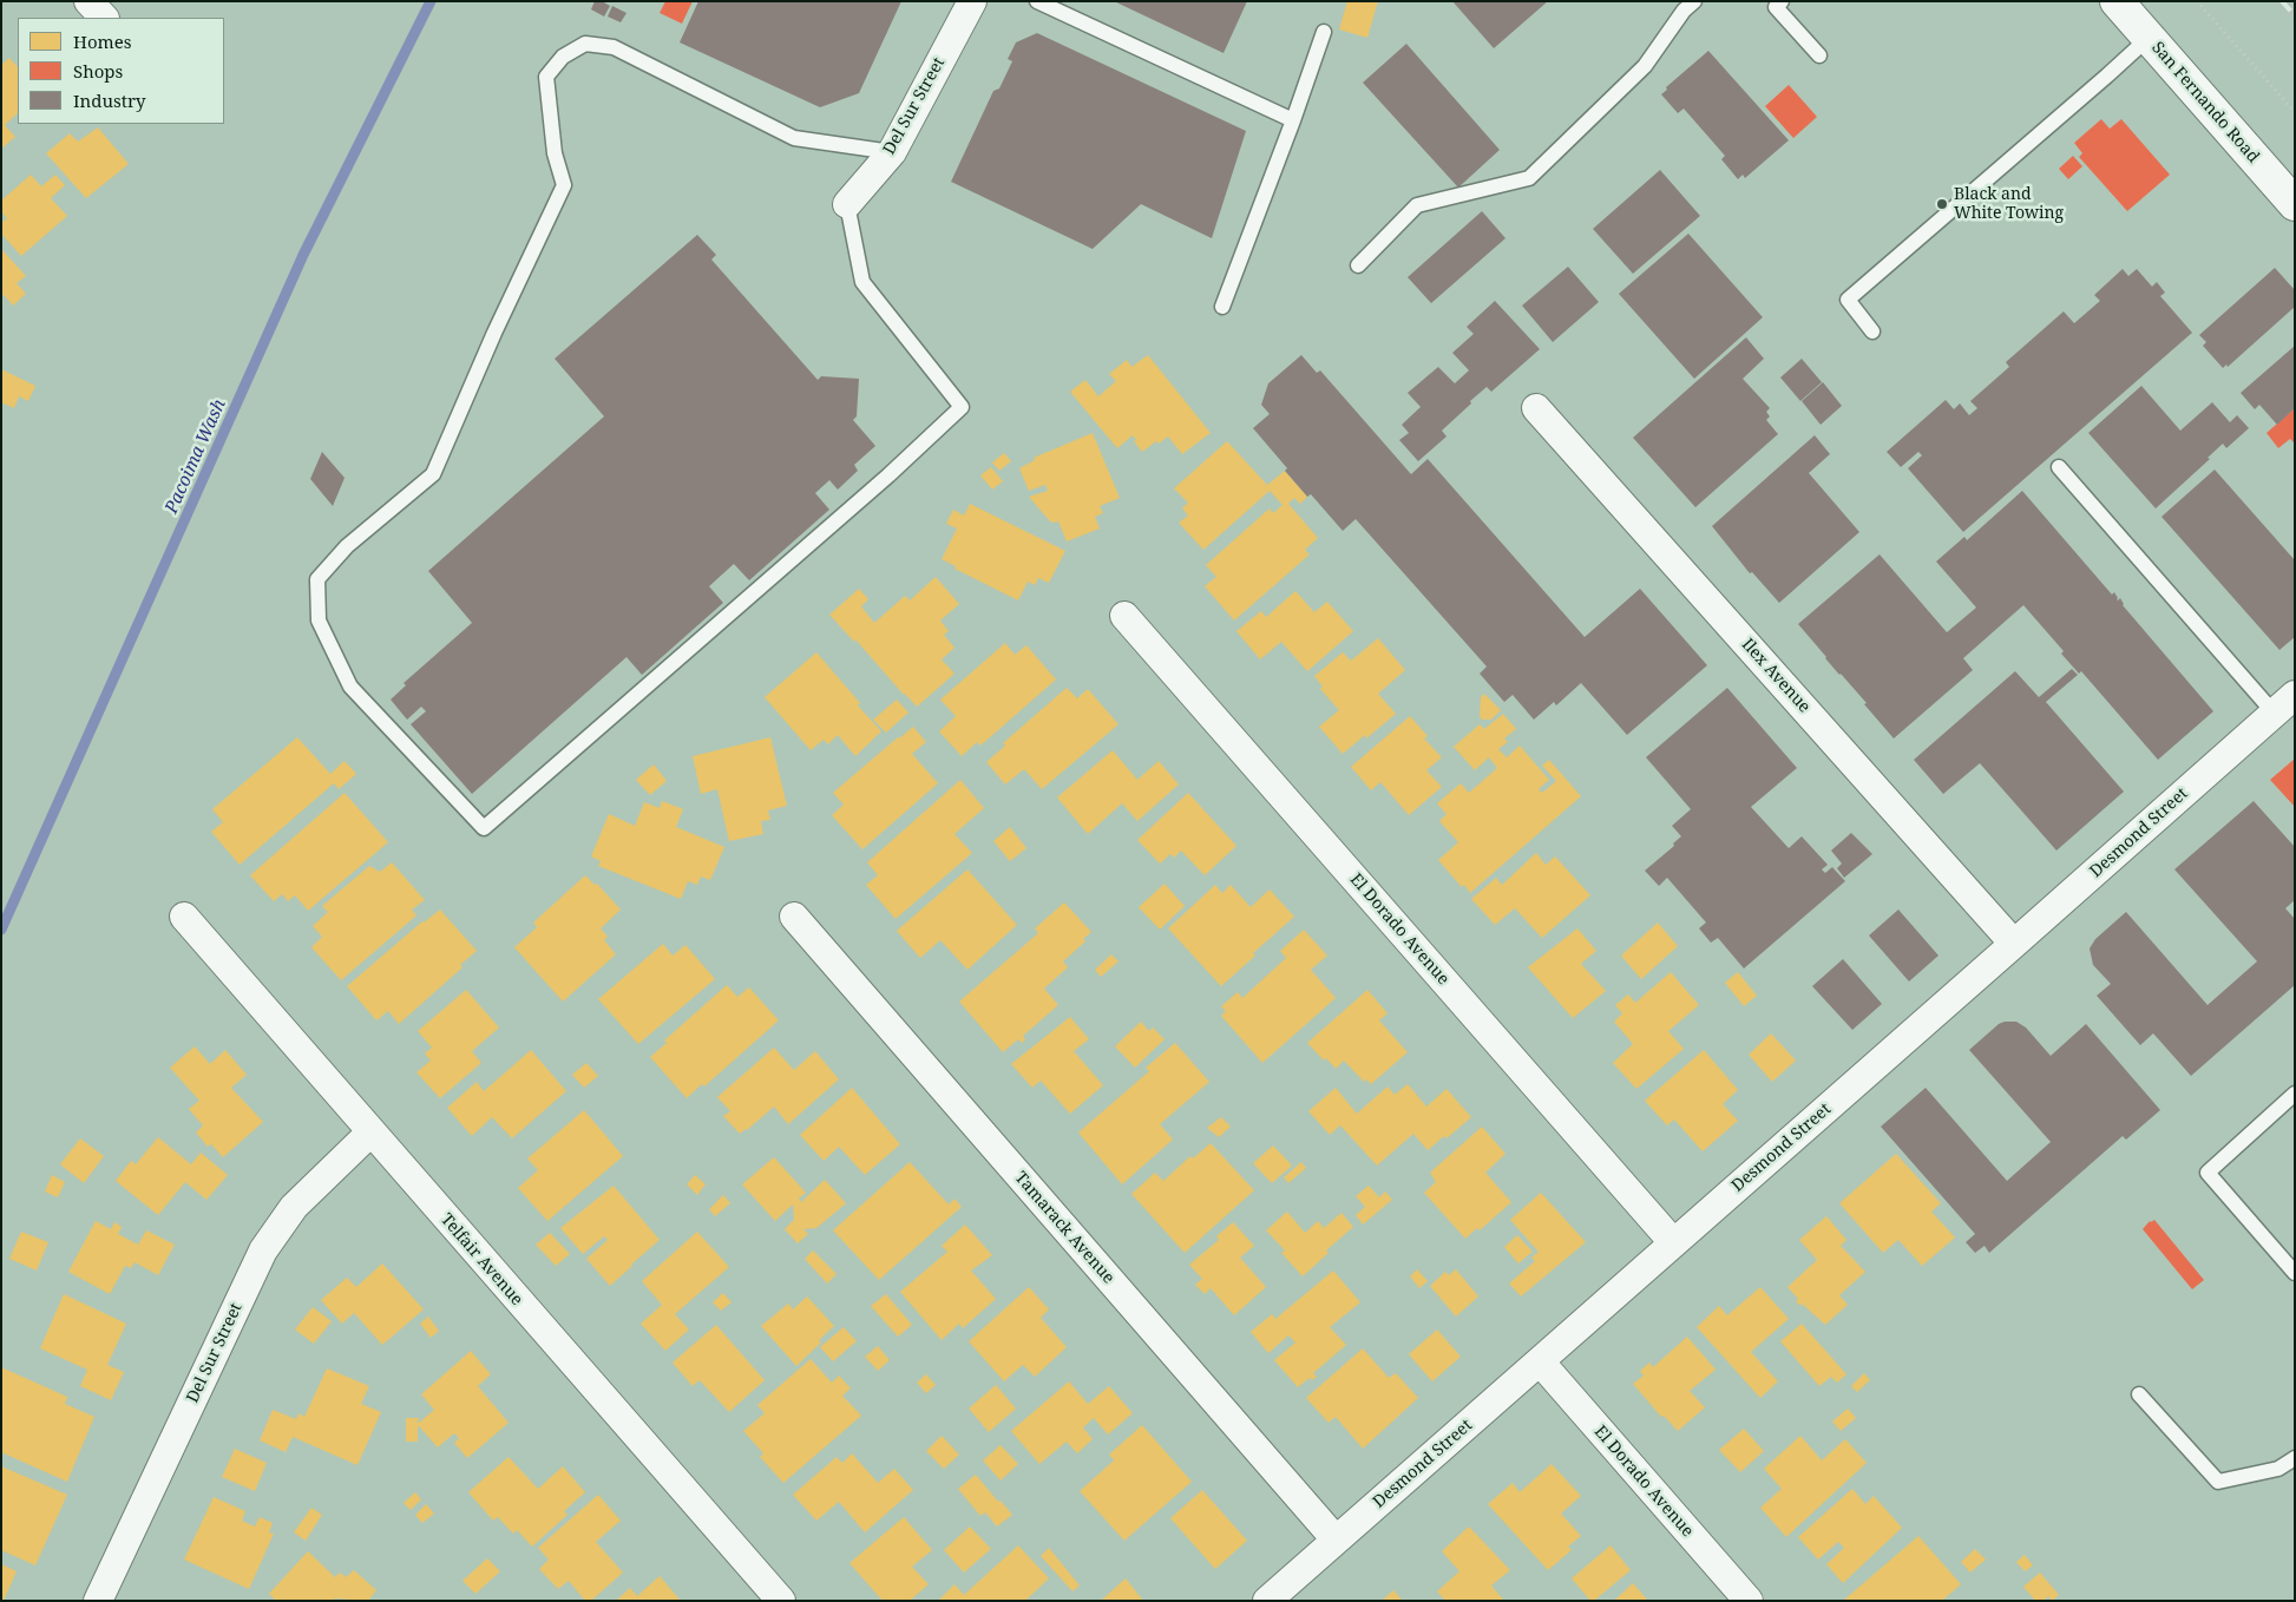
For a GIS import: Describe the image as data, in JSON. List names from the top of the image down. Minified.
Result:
{"streets":{"main road":["San Fernando Road"],"street":["Del Sur Street","Ilex Avenue","Desmond Street","El Dorado Avenue","Tamarack Avenue","Telfair Avenue"]},"crossings":[["Del Sur Street","Telfair Avenue"],["Ilex Avenue","Desmond Street"],["Desmond Street","El Dorado Avenue"],["Desmond Street","Tamarack Avenue"]],"water":["Pacoima Wash"],"places":["Black and White Towing"],"legend":["Homes","Shops","Industry"]}
